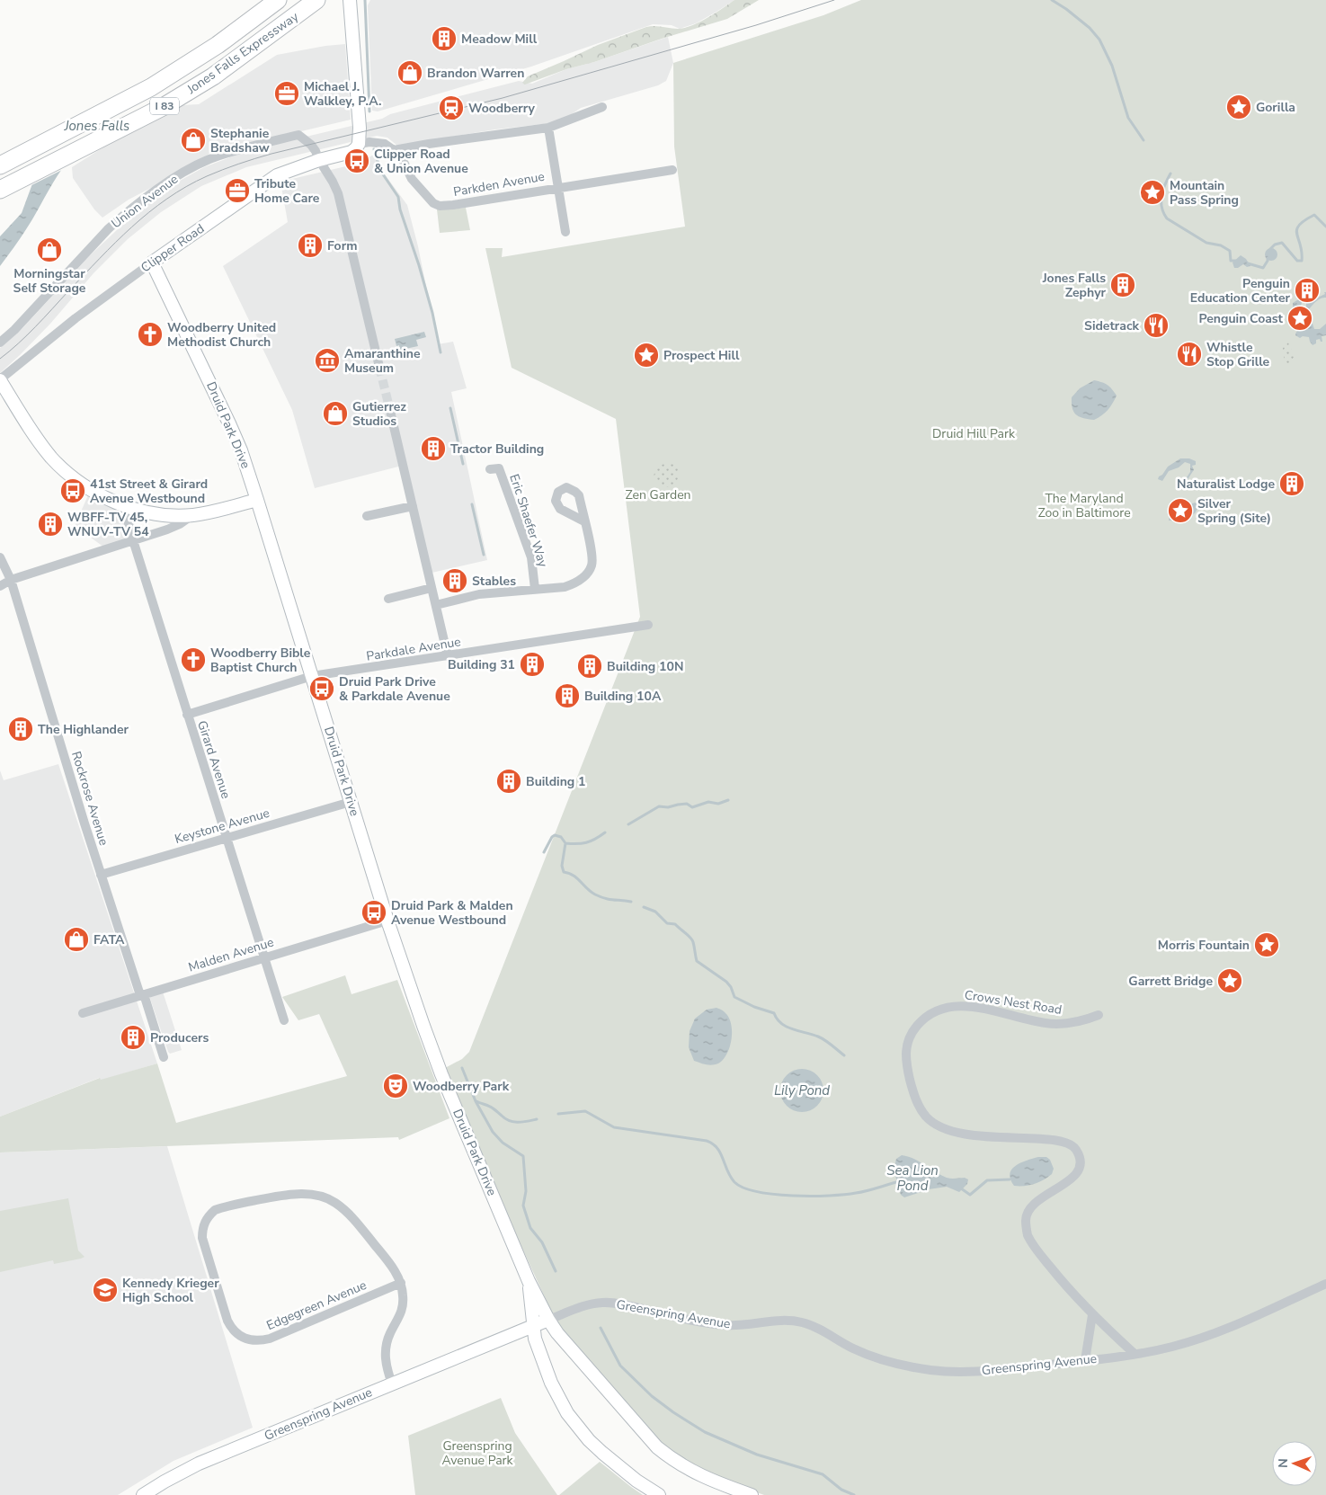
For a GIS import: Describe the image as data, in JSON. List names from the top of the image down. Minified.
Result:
{"streets":{"highway":["Jones Falls Expressway","I 83"],"main road":["Clipper Road","Druid Park Drive","Greenspring Avenue"],"street":["Parkden Avenue","Union Avenue","Eric Shaefer Way","Parkdale Avenue","Girard Avenue","Rockrose Avenue","Keystone Avenue","Malden Avenue","Crows Nest Road","Edgegreen Avenue"]},"crossings":[["Union Avenue","Clipper Road"],["Clipper Road","Druid Park Drive"],["Druid Park Drive","Parkdale Avenue"],["Druid Park Drive","Keystone Avenue"],["Druid Park Drive","Malden Avenue"],["Druid Park Drive","Greenspring Avenue"],["Parkdale Avenue","Girard Avenue"],["Girard Avenue","Keystone Avenue"],["Girard Avenue","Malden Avenue"],["Rockrose Avenue","Keystone Avenue"],["Rockrose Avenue","Malden Avenue"],["Crows Nest Road","Greenspring Avenue"]],"water":["Jones Falls","Lily Pond","Sea Lion Pond"],"parks":["Druid Hill Park","Zen Garden","The Maryland Zoo in Baltimore","Greenspring Avenue Park"],"places":{"building":["Meadow Mill","Form","Jones Falls Zephyr","Penguin Education Center","Tractor Building","Naturalist Lodge","WBFF-TV 45, WNUV-TV 54","Stables","Building 31","Building 10N","Building 10A","The Highlander","Building 1","Producers"],"shop":["Brandon Warren","Stephanie Bradshaw","Morningstar Self Storage","Gutierrez Studios","FATA"],"office":["Michael J. Walkley, P.A.","Tribute Home Care"],"place":["Gorilla","Mountain Pass Spring","Penguin Coast","Prospect Hill","Silver Spring (Site)","Morris Fountain","Garrett Bridge"],"station":["Woodberry"],"bus stop":["Clipper Road & Union Avenue","41st Street & Girard Avenue Westbound","Druid Park Drive & Parkdale Avenue","Druid Park & Malden Avenue Westbound"],"restaurant":["Sidetrack","Whistle Stop Grille"],"church":["Woodberry United Methodist Church","Woodberry Bible Baptist Church"],"museum":["Amaranthine Museum"],"theatre":["Woodberry Park"],"school or university":["Kennedy Krieger High School"]},"north":"left"}
